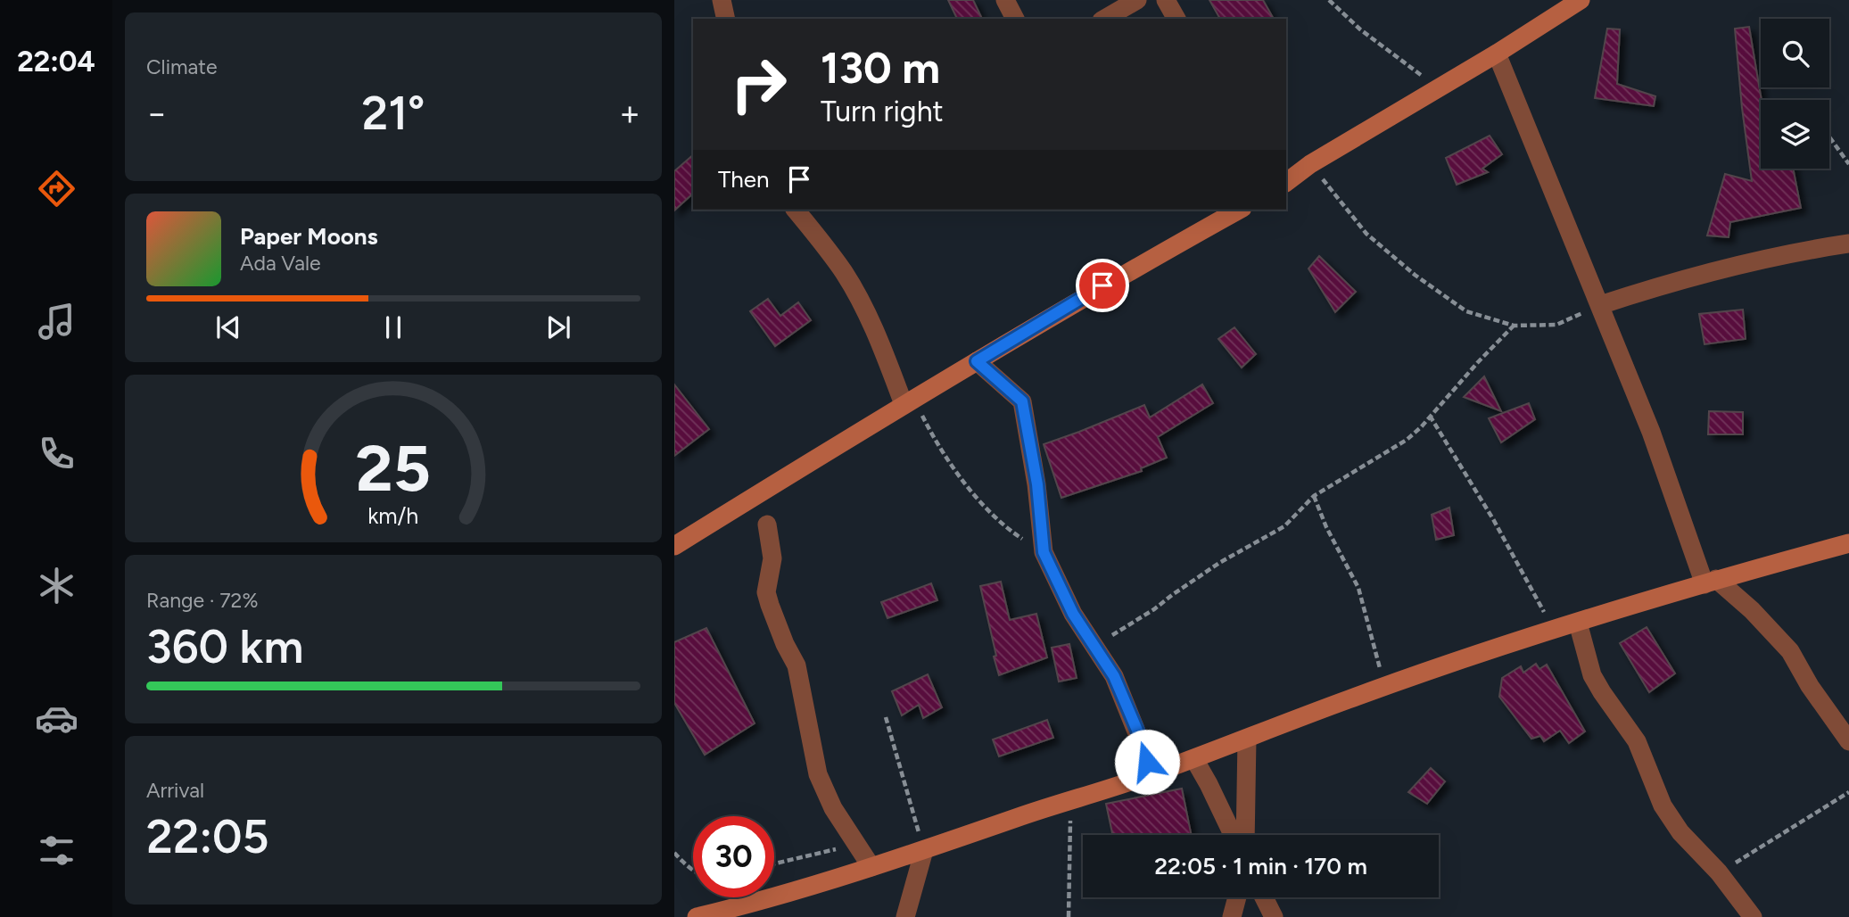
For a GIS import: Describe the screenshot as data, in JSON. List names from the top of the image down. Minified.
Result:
{"page":{"tabs":"22:04","tile":["Climate",["Range · 72%","360 km"],["Arrival","22:05"]],"turn":["130 m","Turn right"],"heat":["−","21°","+"],"then":"Then","song":["Paper Moons","Ada Vale"],"limit":"30","trip":"22:05 · 1 min · 170 m","gauge":["25","km/h"]}}
